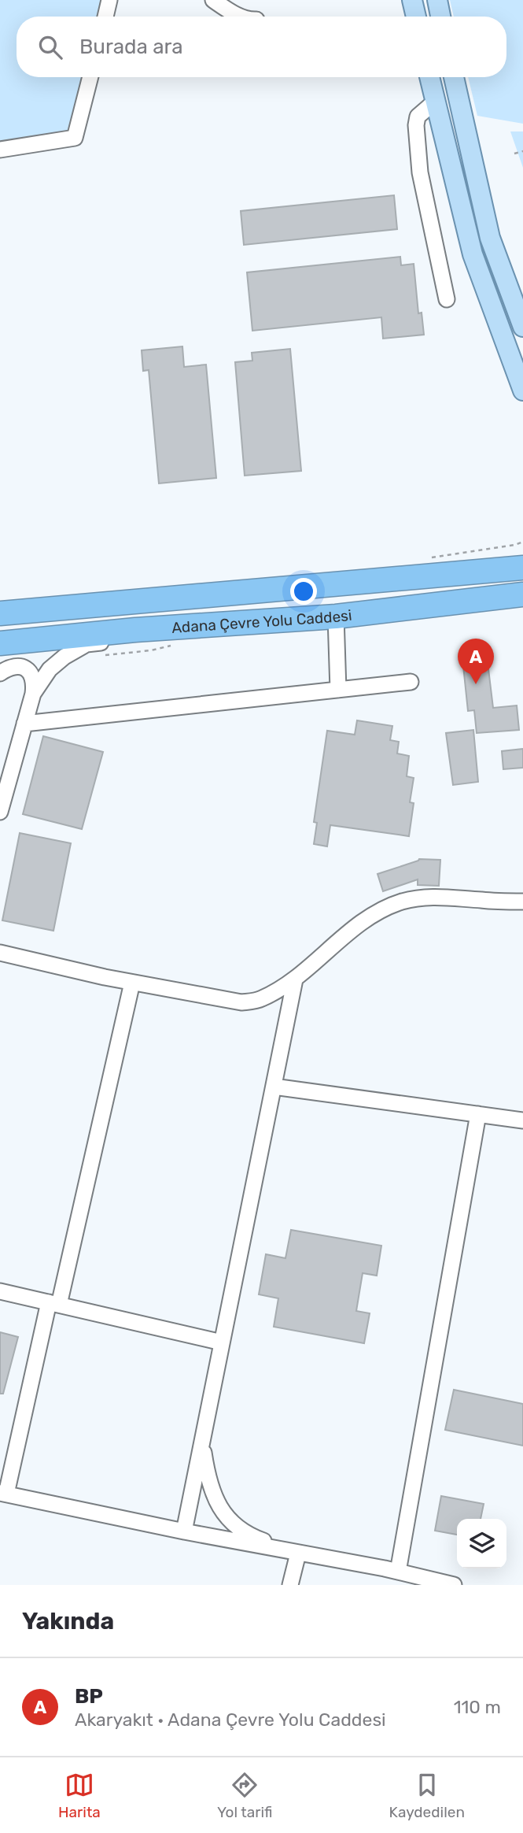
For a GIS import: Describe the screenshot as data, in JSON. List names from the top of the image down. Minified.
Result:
{"streets":{"highway":["Adana Çevre Yolu Caddesi"]},"page":{"search":"Burada ara","pins":"A","heading":"Yakında","list":[{"mark":"A","name":"BP","note":"Akaryakıt · Adana Çevre Yolu Caddesi","value":"110 m"}],"nav":["Harita","Yol tarifi","Kaydedilen"]}}
